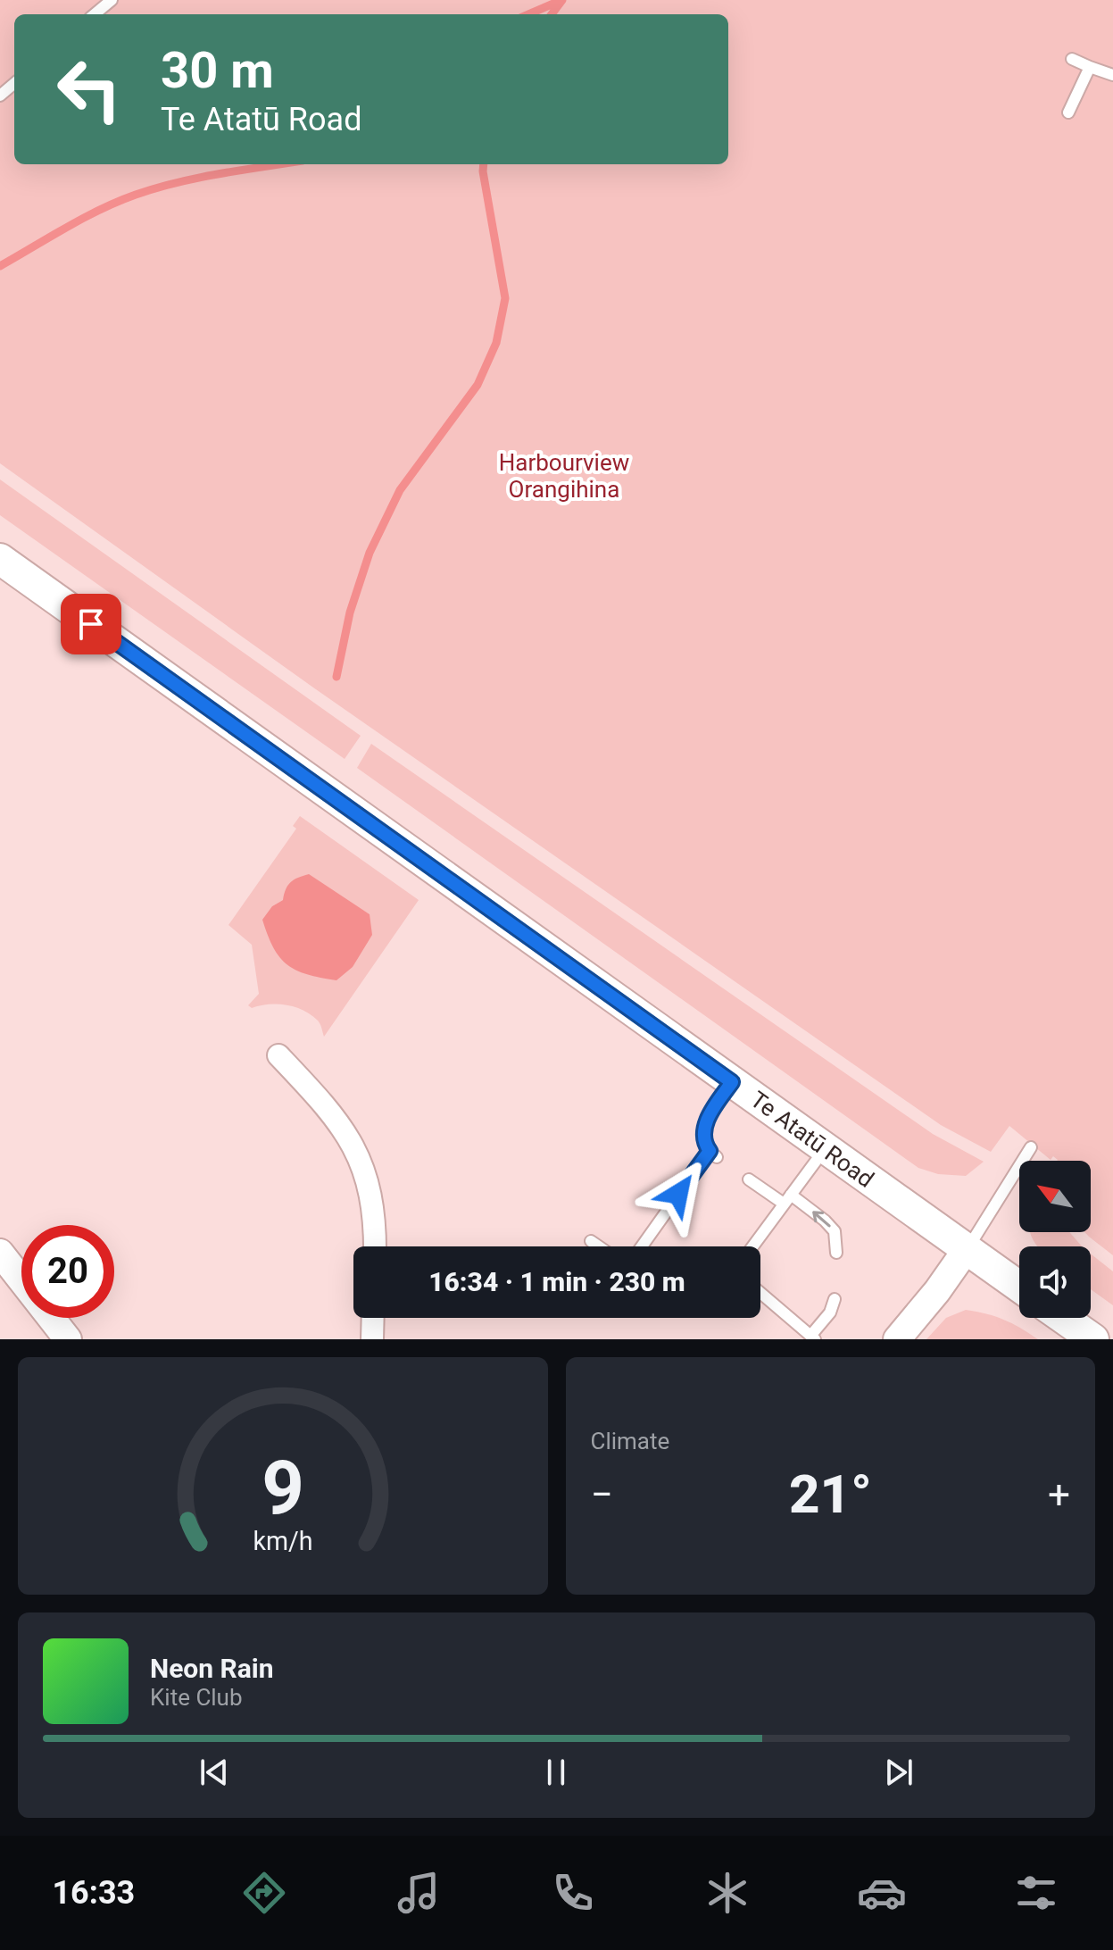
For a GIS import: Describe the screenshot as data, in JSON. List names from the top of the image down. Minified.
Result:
{"streets":{"main road":["Te Atatū Road"]},"parks":["Harbourview Orangihina"],"north":"top left","page":{"turn":["30 m","Te Atatū Road"],"limit":"20","trip":"16:34 · 1 min · 230 m","tile":"Climate","heat":["−","21°","+"],"song":["Neon Rain","Kite Club"],"tabs":"16:33","gauge":["9","km/h"]}}
